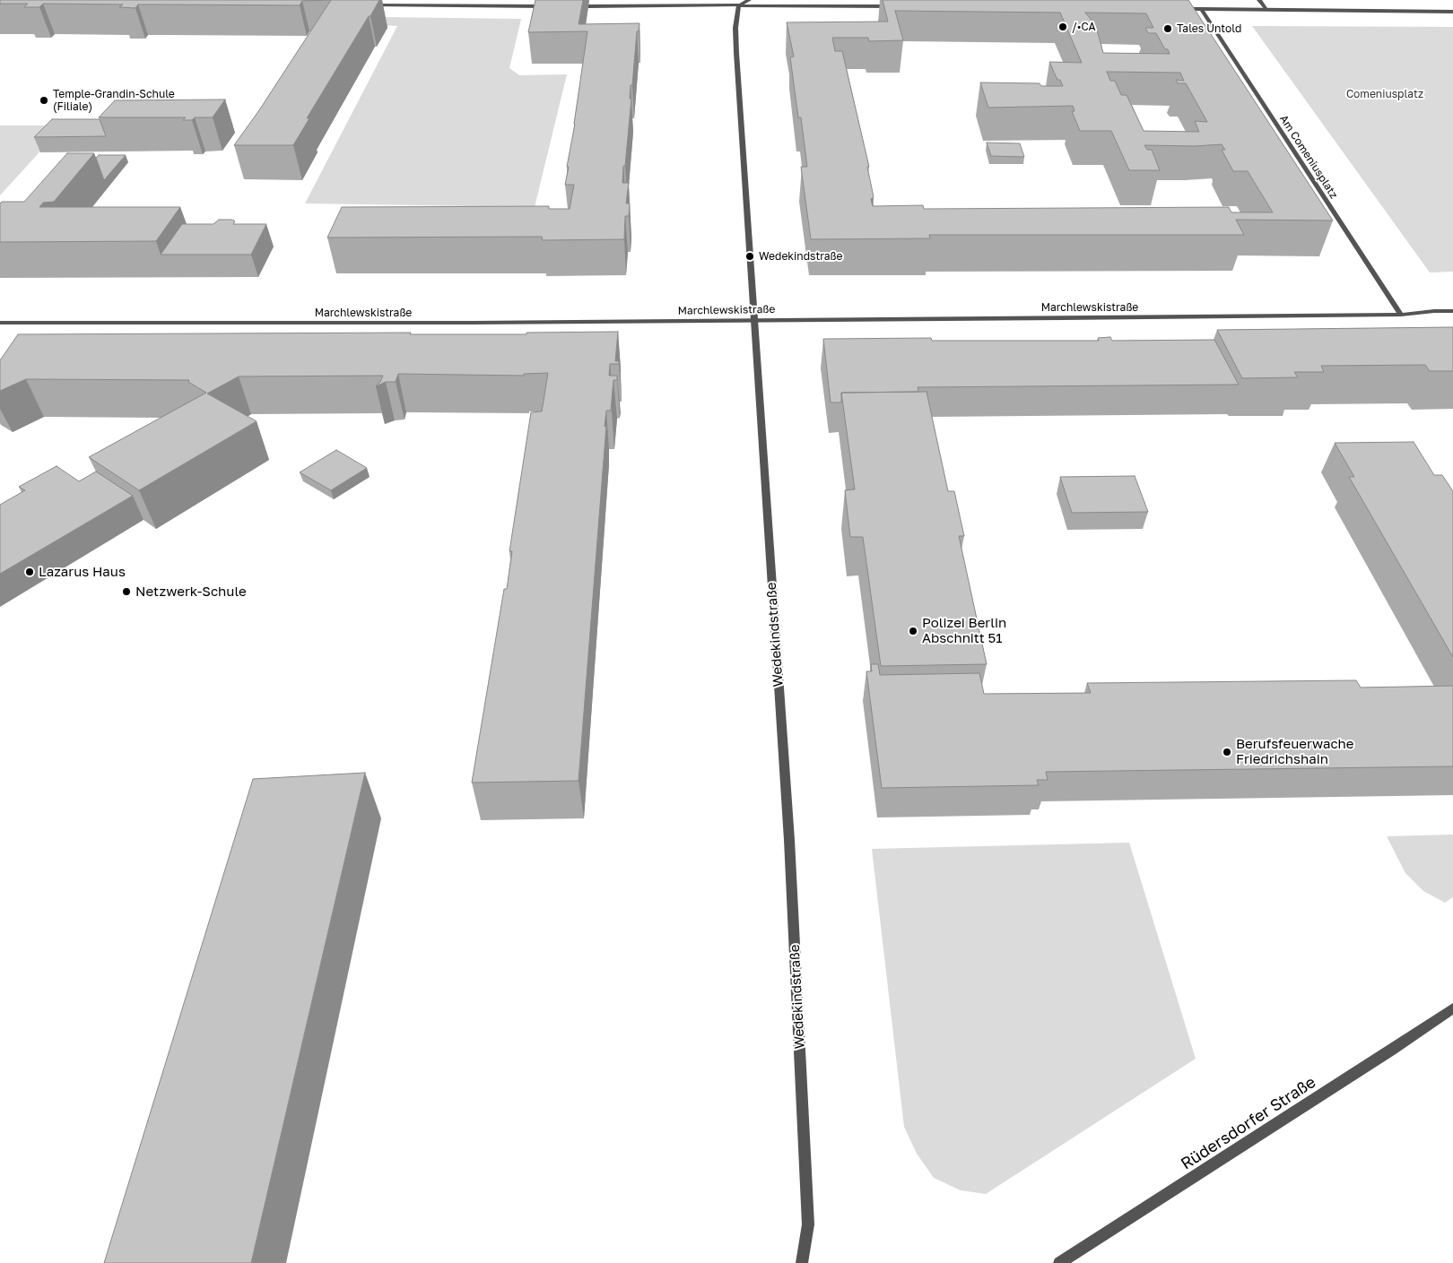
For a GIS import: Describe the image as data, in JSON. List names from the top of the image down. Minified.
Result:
{"streets":{"street":["Am Comeniusplatz","Marchlewskistraße","Wedekindstraße","Rüdersdorfer Straße"]},"crossings":[["Am Comeniusplatz","Marchlewskistraße"],["Marchlewskistraße","Wedekindstraße"]],"parks":["Comeniusplatz"],"places":["/•CA","Tales Untold","Temple-Grandin-Schule (Filiale)","Wedekindstraße","Lazarus Haus","Netzwerk-Schule","Polizei Berlin Abschnitt 51","Berufsfeuerwache Friedrichshain"]}
